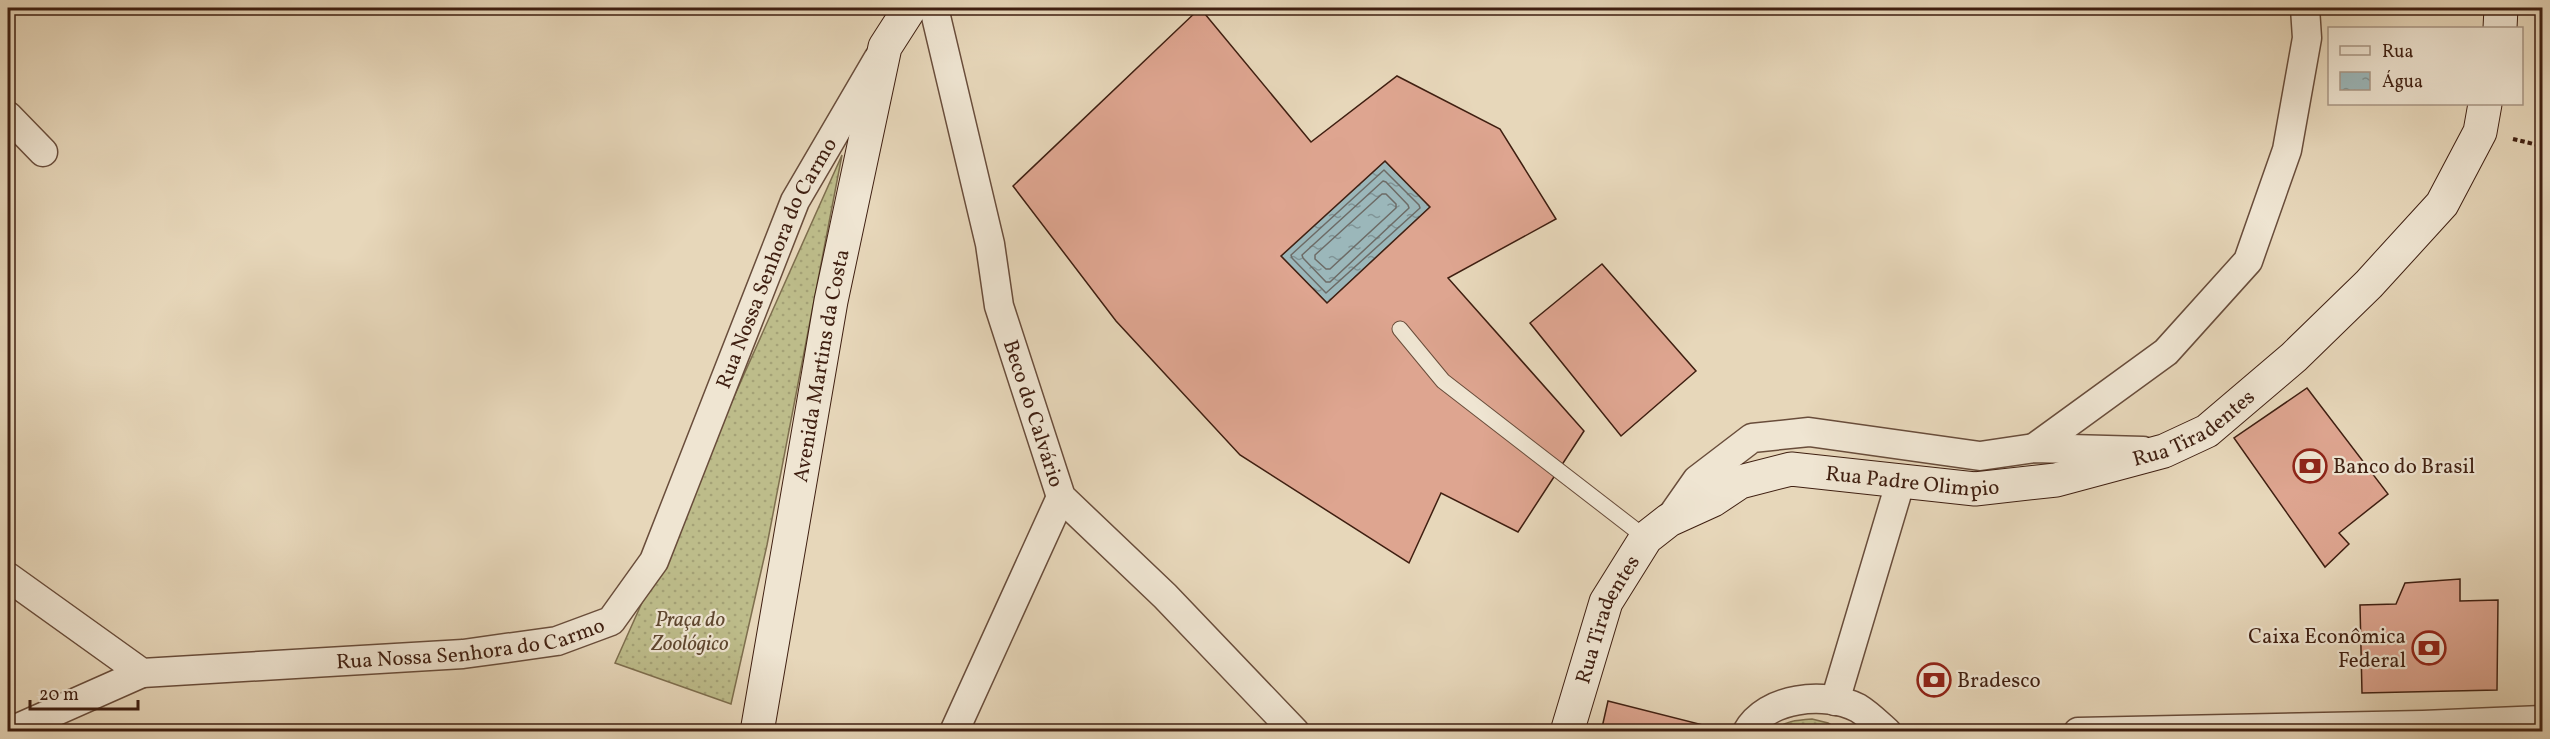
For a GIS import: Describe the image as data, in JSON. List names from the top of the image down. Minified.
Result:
{"streets":{"street":["Rua Nossa Senhora do Carmo","Avenida Martins da Costa","Beco do Calvário","Rua Tiradentes","Rua Padre Olimpio"]},"crossings":[["Rua Nossa Senhora do Carmo","Avenida Martins da Costa"],["Rua Tiradentes","Rua Padre Olimpio"]],"parks":["Praça do Zoológico"],"places":{"bank":["Banco do Brasil","Caixa Econômica Federal","Bradesco"]},"legend":["Rua","Água"],"scale_bar":"20 m"}
